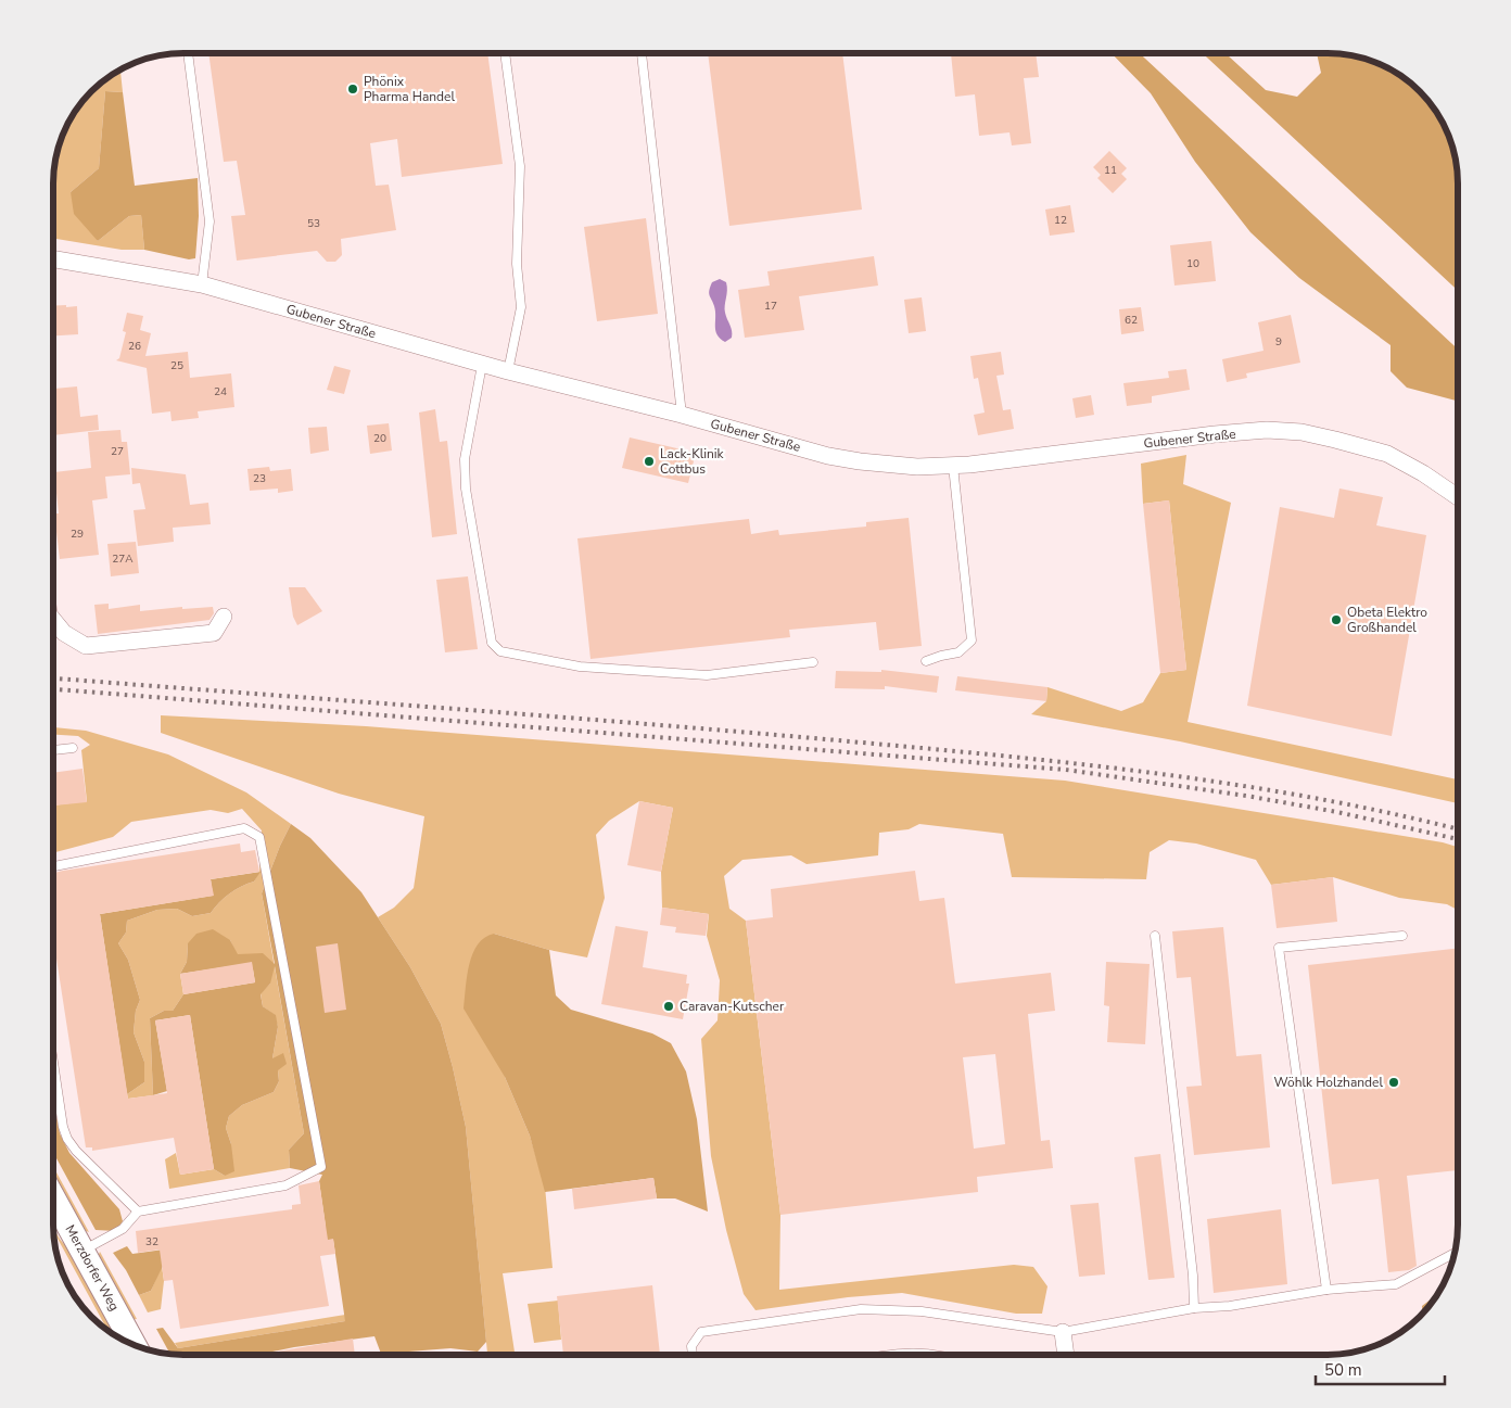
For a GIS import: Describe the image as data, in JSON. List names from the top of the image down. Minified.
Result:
{"streets":{"street":["Gubener Straße","Merzdorfer Weg"]},"places":["Phönix Pharma Handel","Lack-Klinik Cottbus","Obeta Elektro Großhandel","Caravan-Kutscher","Wöhlk Holzhandel"],"house_numbers":["11","12","53","10","17","62","9","26","25","24","20","27","23","29","27A","32"],"scale_bar":"50 m"}
